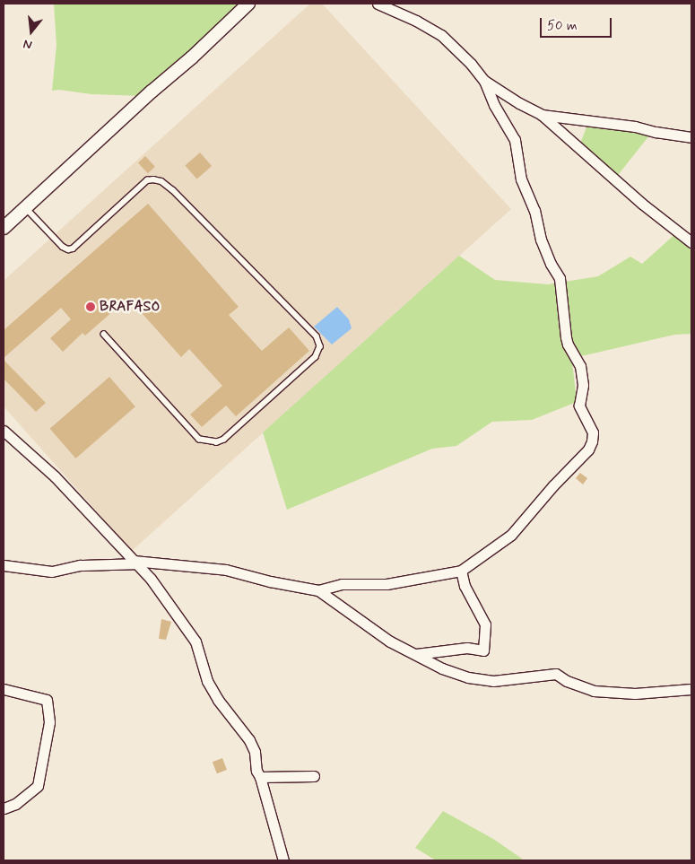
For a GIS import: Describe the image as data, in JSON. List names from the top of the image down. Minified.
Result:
{"places":["BRAFASO"],"scale_bar":"50 m","north":"bottom"}
